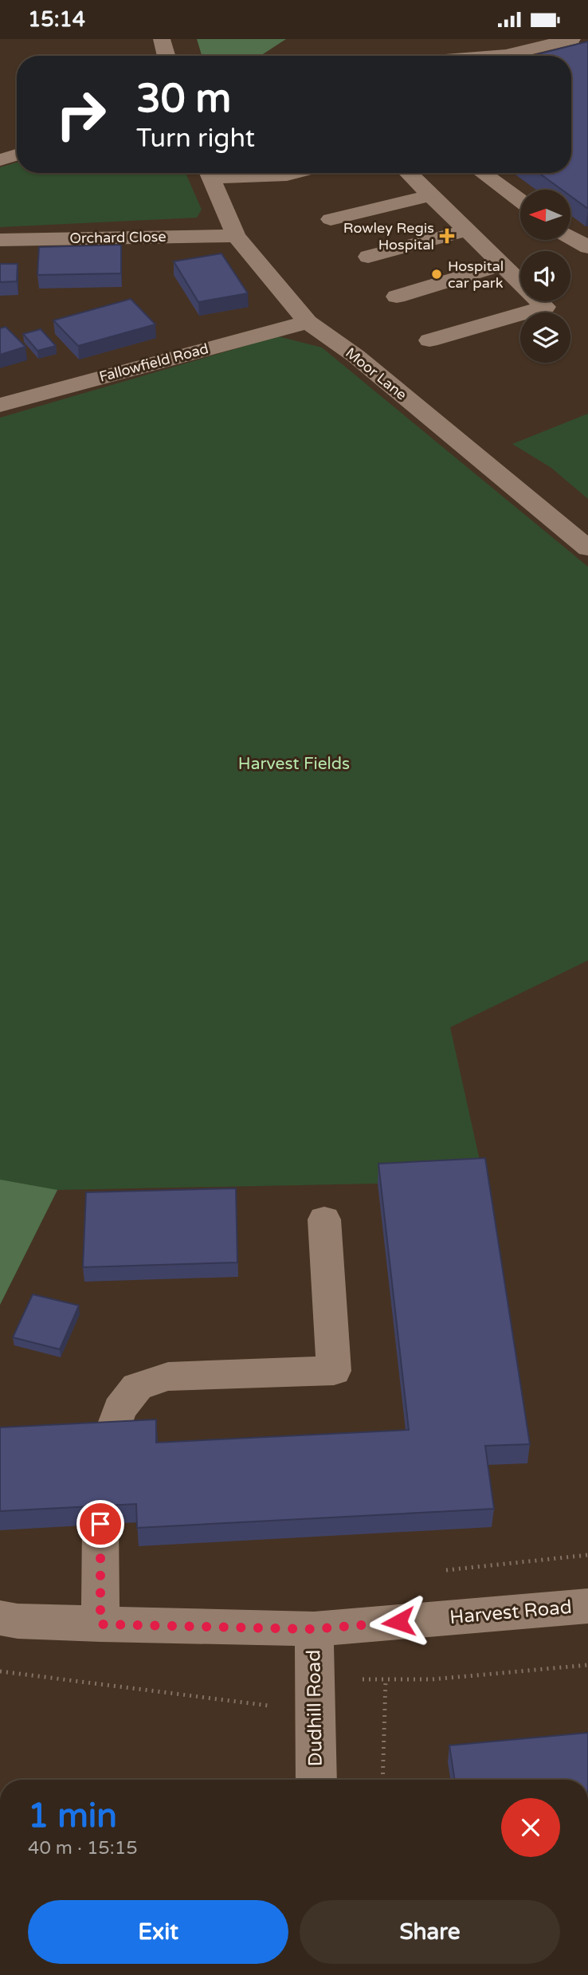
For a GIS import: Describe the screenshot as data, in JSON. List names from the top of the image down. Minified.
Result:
{"streets":{"street":["Orchard Close","Fallowfield Road","Moor Lane","Harvest Road","Dudhill Road"]},"crossings":[["Orchard Close","Moor Lane"],["Fallowfield Road","Moor Lane"],["Harvest Road","Dudhill Road"]],"parks":["Harvest Fields"],"places":{"health":["Rowley Regis Hospital"],"other":["Hospital car park"]},"north":"left","page":{"status":"15:14","turn":["30 m","Turn right"],"heading":["1 min","40 m · 15:15"],"buttons":["Exit","Share"]}}
